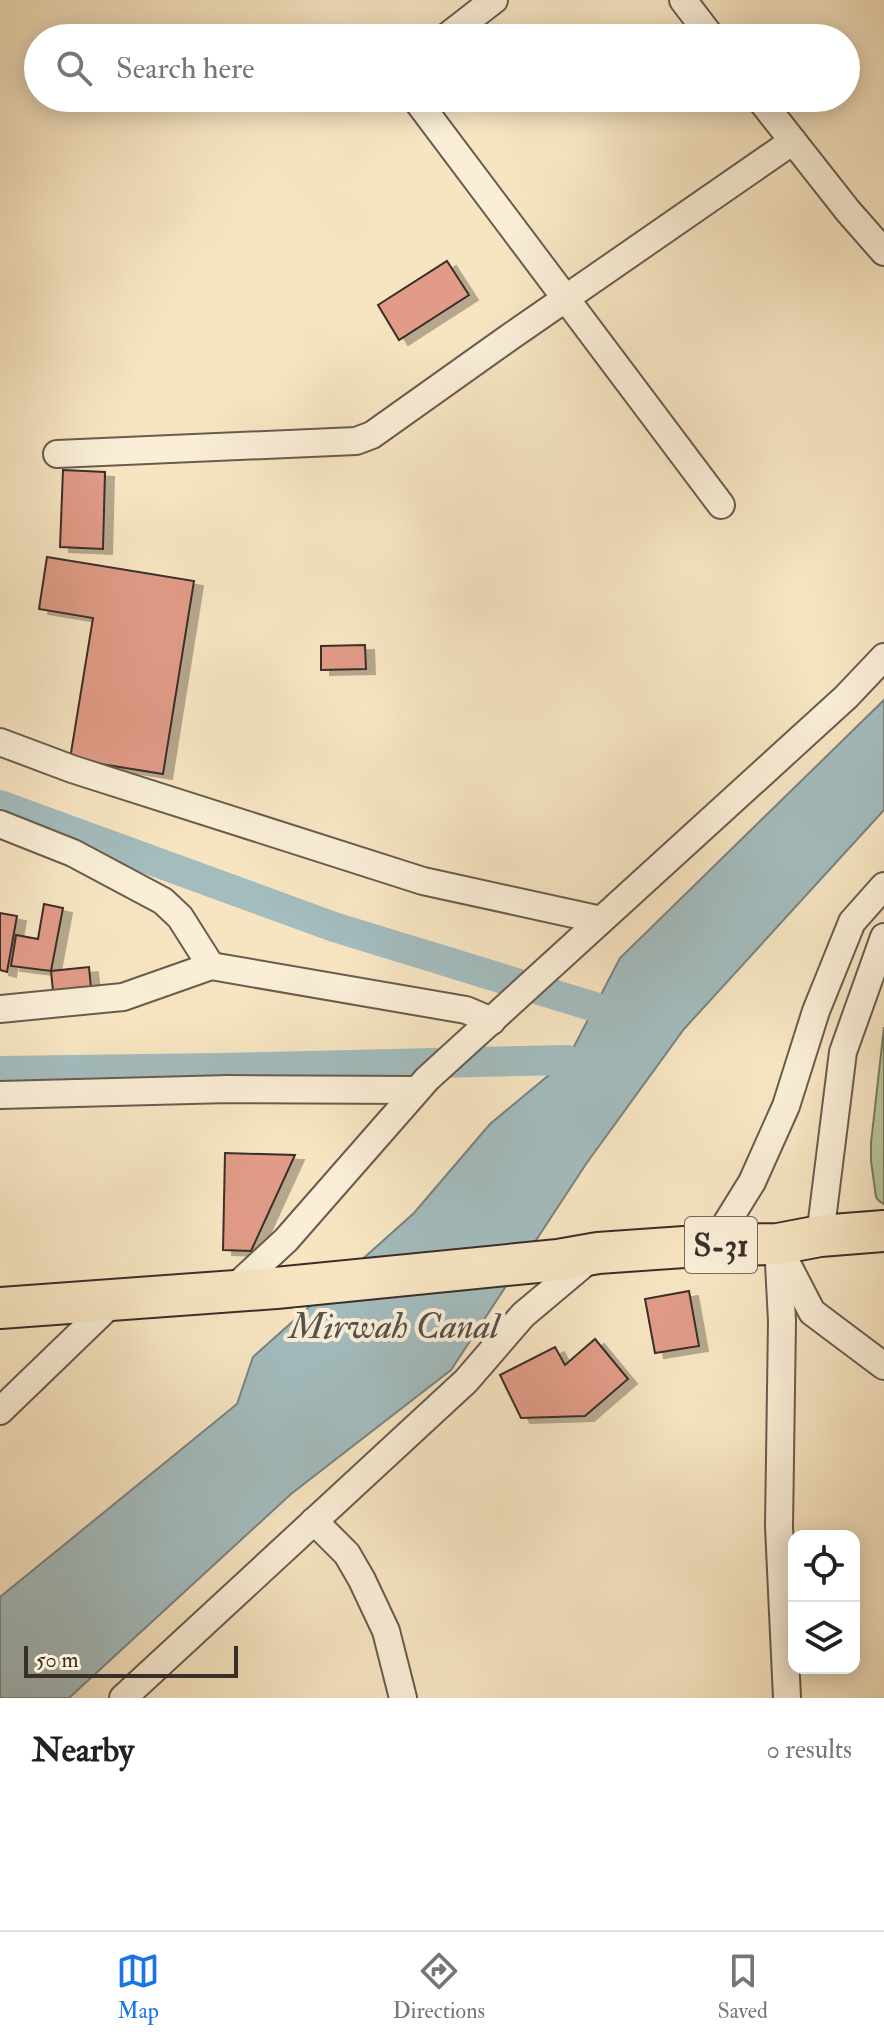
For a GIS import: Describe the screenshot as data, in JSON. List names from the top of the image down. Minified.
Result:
{"streets":{"main road":["S-31"]},"water":["Mirwah Canal"],"scale_bar":"50 m","page":{"search":"Search here","scale":"50 m","heading":["Nearby","0 results"],"nav":["Map","Directions","Saved"]}}
